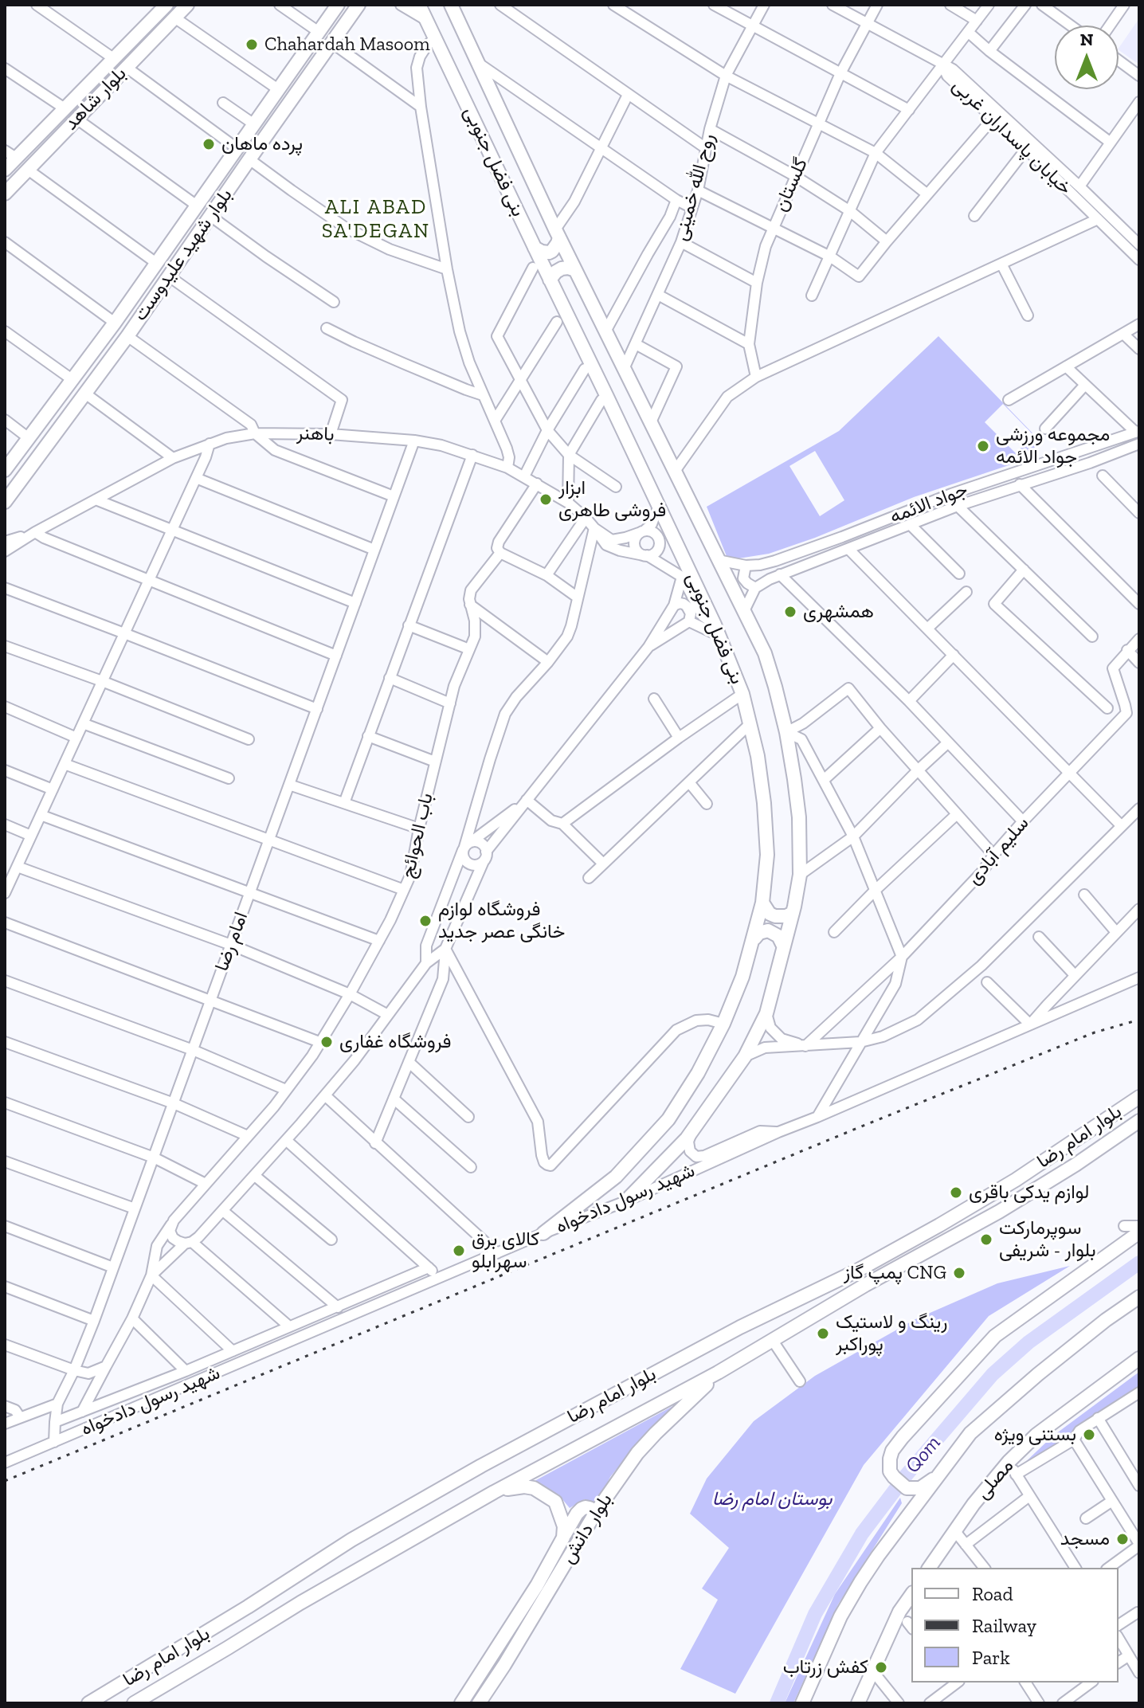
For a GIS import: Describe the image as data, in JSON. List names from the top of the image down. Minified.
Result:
{"streets":{"main road":["بلوار شاهد","بنی فضل جنوبی","بلوار شهید علیدوست","بلوار امام رضا","مصلی","بلوار دانش"],"street":["خیابان پاسداران غربی","گلستان","روح الله خمینی","باهنر","جواد الائمه","باب الحوائج","سلیم آبادی","امام رضا","شهید رسول دادخواه"]},"crossings":[["بنی فضل جنوبی","روح الله خمینی"],["بنی فضل جنوبی","جواد الائمه"],["بنی فضل جنوبی","شهید رسول دادخواه"],["باهنر","امام رضا"],["امام رضا","شهید رسول دادخواه"],["بلوار امام رضا","بلوار دانش"]],"districts":["ALI ABAD SA'DEGAN"],"water":["Qom"],"parks":["بوستان امام رضا"],"places":["Chahardah Masoom","پرده ماهان","مجموعه ورزشی جواد الائمه","ابزار فروشی طاهری","همشهری","فروشگاه لوازم خانگی عصر جدید","فروشگاه غفاری","لوازم یدکی باقری","سوپرمارکت بلوار - شریفی","کالای برق سهرابلو","پمپ گاز CNG","رینگ و لاستیک پوراکبر","بستنی ویژه","مسجد","کفش زرتاب"],"legend":["Road","Railway","Park"],"north":"top"}
